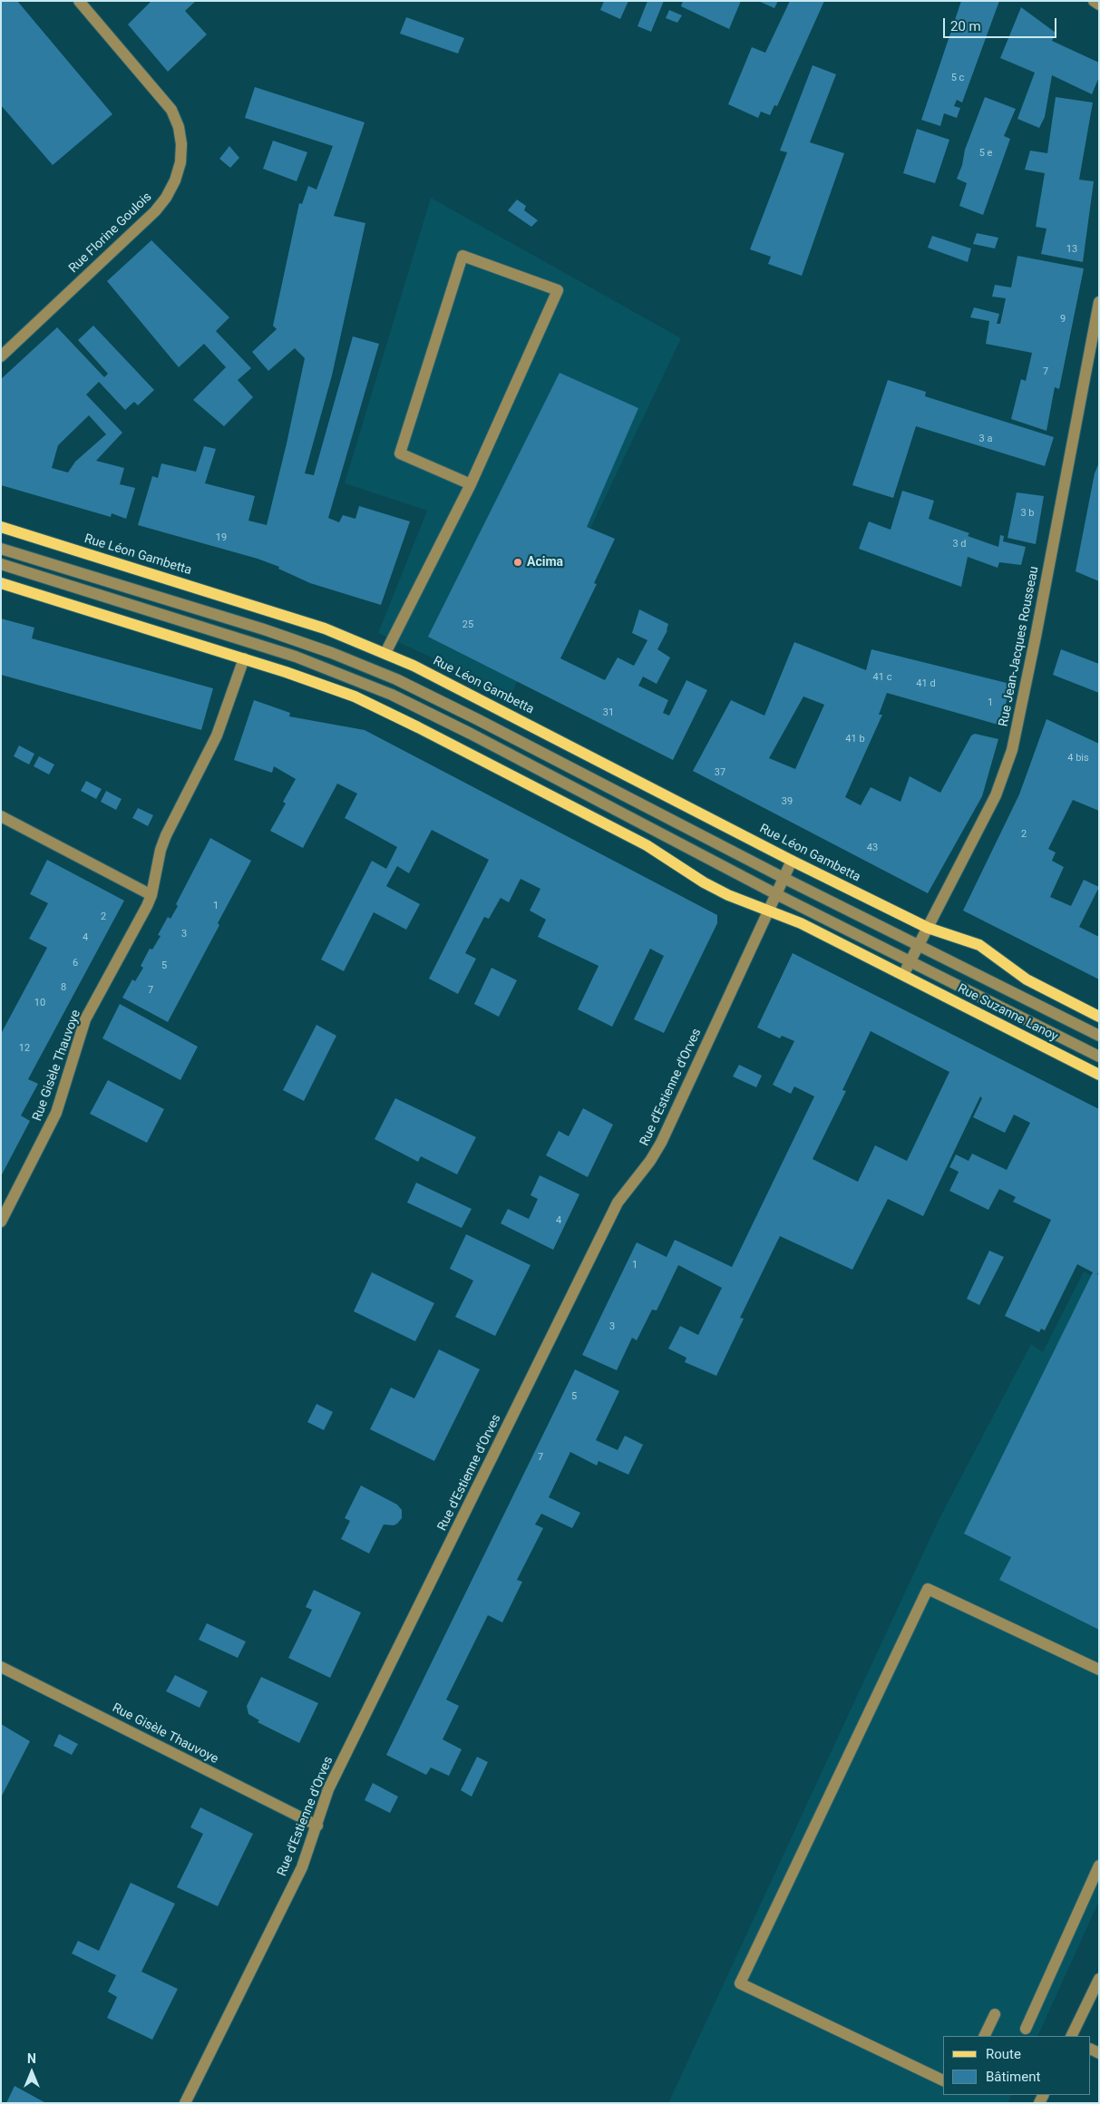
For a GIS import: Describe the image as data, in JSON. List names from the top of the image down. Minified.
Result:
{"streets":{"main road":["Rue Léon Gambetta","Rue Suzanne Lanoy"],"street":["Rue Florine Goulois","Rue Jean-Jacques Rousseau","Rue Gisèle Thauvoye","Rue d'Estienne d'Orves"]},"crossings":[["Rue Léon Gambetta","Rue Jean-Jacques Rousseau"],["Rue Léon Gambetta","Rue d'Estienne d'Orves"],["Rue Jean-Jacques Rousseau","Rue Suzanne Lanoy"],["Rue Gisèle Thauvoye","Rue d'Estienne d'Orves"]],"places":["Acima"],"house_numbers":["5 c","5 e","13","9","7","3 a","3 b","19","3 d","25","41 c","41 d","1","31","41 b","4 bis","37","39","2","43","1","2","3","4","6","5","8","7","10","12","4","1","3","5","7"],"legend":["Route","Bâtiment"],"scale_bar":"20 m","north":"top"}
